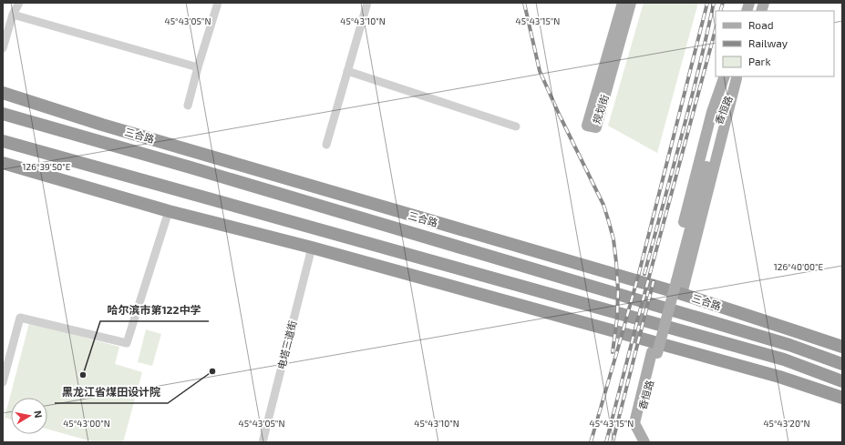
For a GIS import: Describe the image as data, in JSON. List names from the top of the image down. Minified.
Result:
{"streets":{"highway":["三合路"],"main road":["规划街","香恒路"],"street":["电塔三道街"]},"places":["黑龙江省煤田设计院","哈尔滨市第122中学"],"legend":["Road","Railway","Park"],"north":"right","coordinates":["45°43'05\"N","45°43'10\"N","45°43'15\"N","126°39'50\"E","126°40'00\"E","45°43'00\"N","45°43'20\"N"]}
